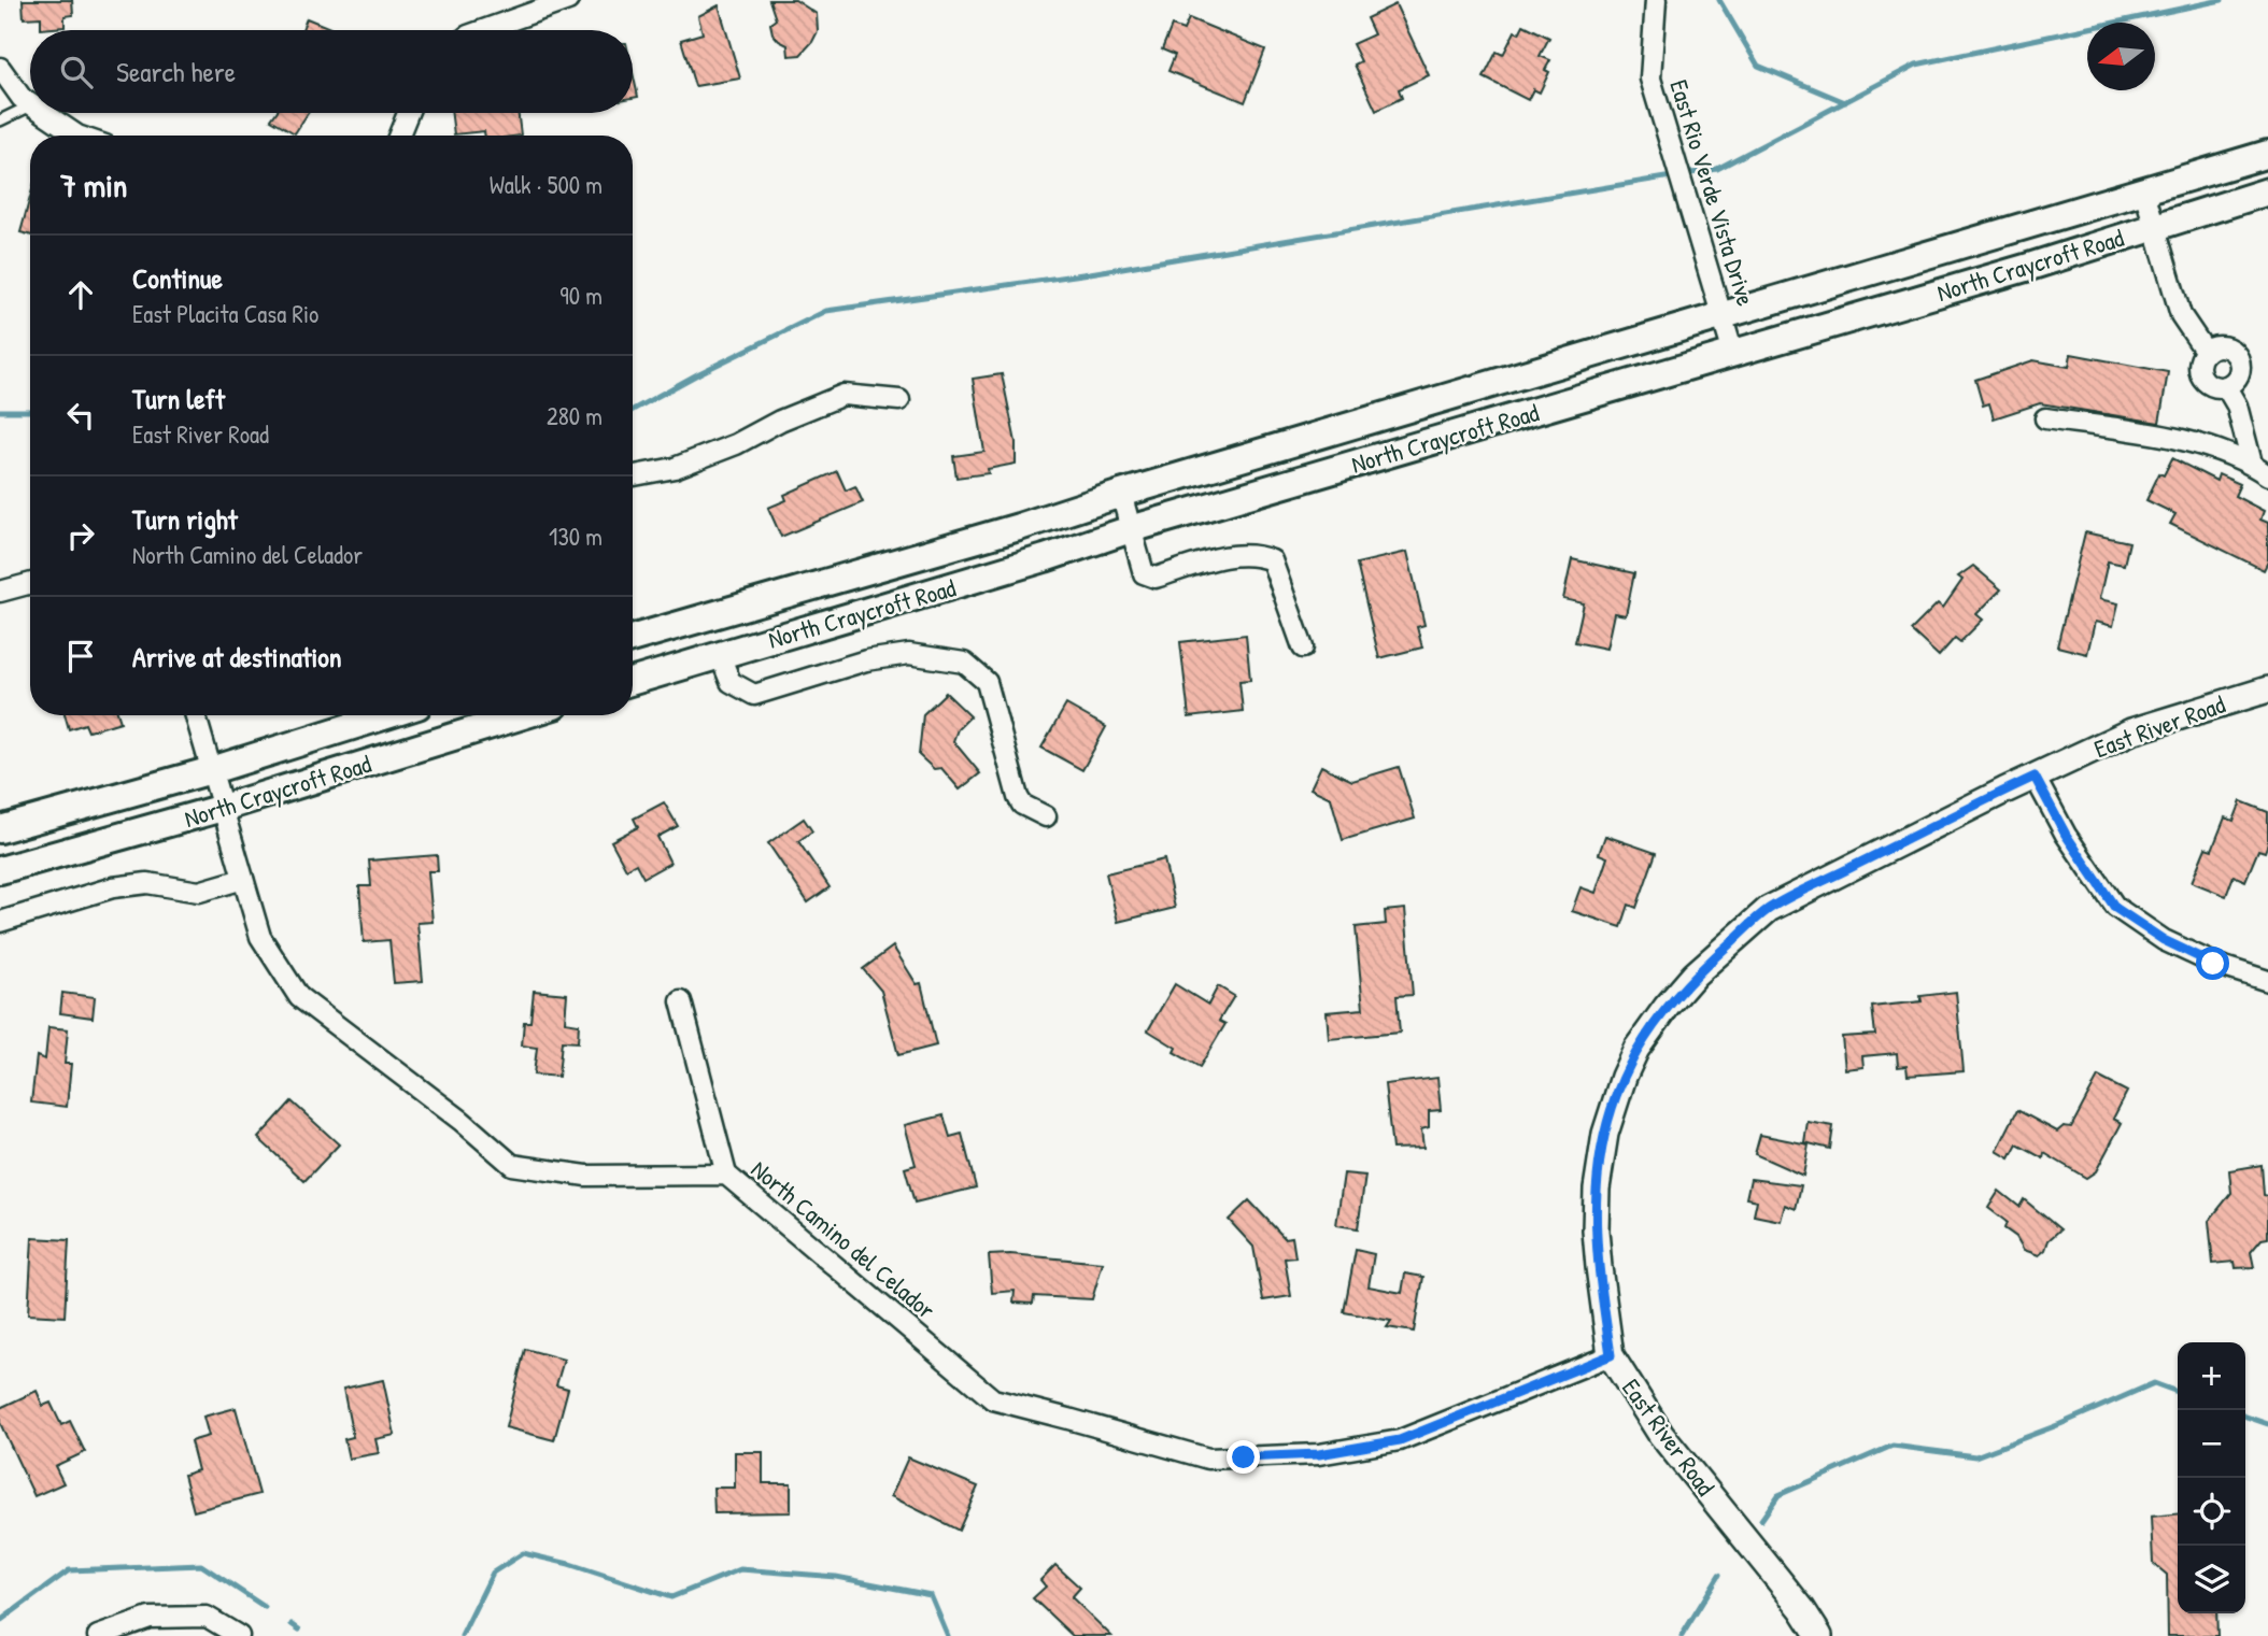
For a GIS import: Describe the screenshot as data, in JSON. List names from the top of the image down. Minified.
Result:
{"streets":{"main road":["North Craycroft Road"],"street":["East Rio Verde Vista Drive","East River Road","North Camino del Celador"]},"crossings":[["East Rio Verde Vista Drive","North Craycroft Road"],["North Craycroft Road","North Camino del Celador"],["East River Road","North Camino del Celador"]],"north":"left","page":{"search":"Search here","heading":["7 min","Walk · 500 m"],"list":[["Continue","East Placita Casa Rio","90 m"],["Turn left","East River Road","280 m"],["Turn right","North Camino del Celador","130 m"],"Arrive at destination"],"map_buttons":["+","−"]}}
